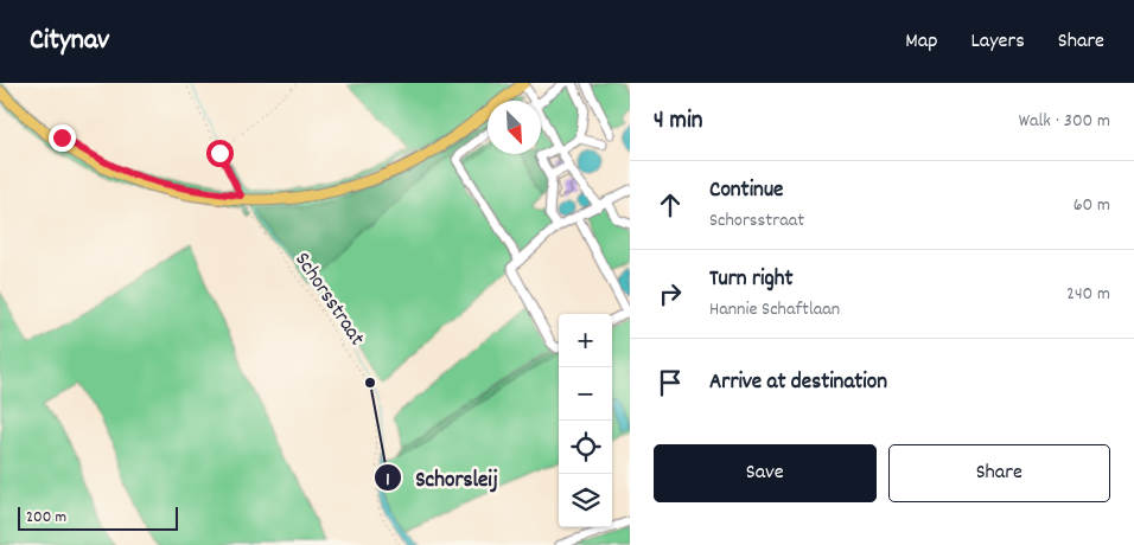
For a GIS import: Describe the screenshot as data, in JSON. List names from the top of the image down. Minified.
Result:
{"streets":{"path":["Schorsstraat"]},"places":["Schorsleij"],"scale_bar":"200 m","north":"bottom right","page":{"header":"Citynav","nav":["Map","Layers","Share"],"heading":["4 min","Walk · 300 m"],"list":[["Continue","Schorsstraat","60 m"],["Turn right","Hannie Schaftlaan","240 m"],"Arrive at destination"],"map_buttons":["+","−"],"buttons":["Save","Share"],"scale":"200 m"}}
